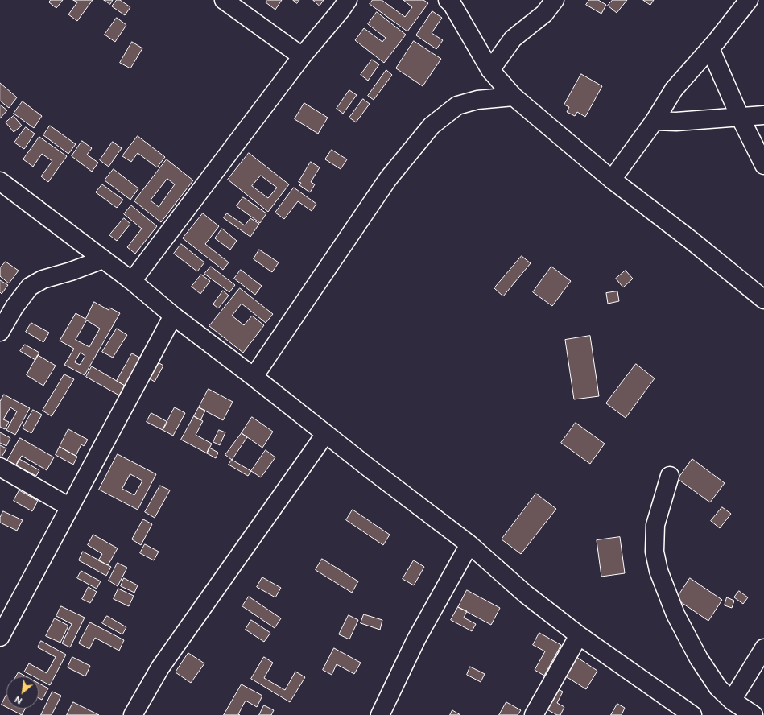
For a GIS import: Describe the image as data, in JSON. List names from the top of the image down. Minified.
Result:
{"north":"bottom left"}
